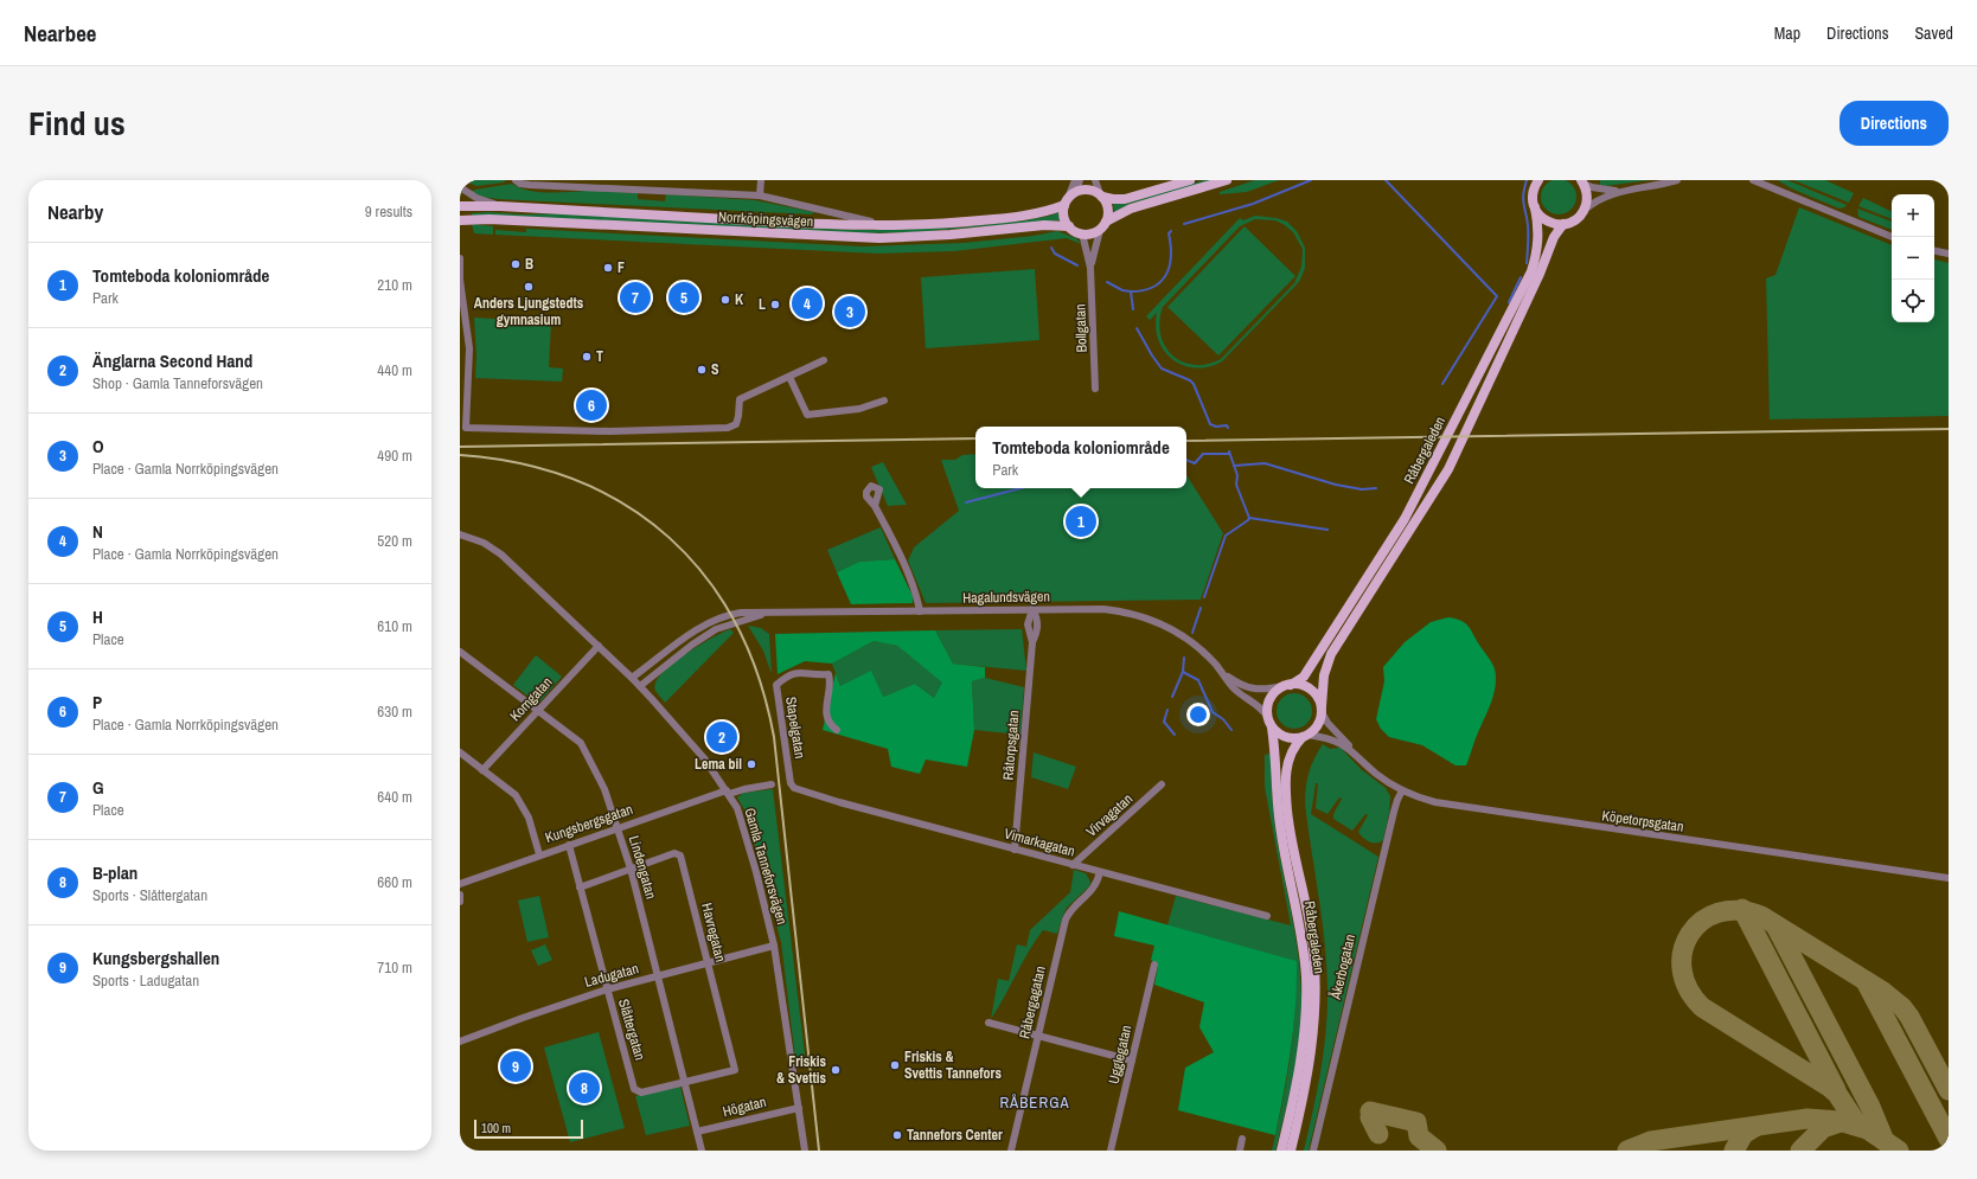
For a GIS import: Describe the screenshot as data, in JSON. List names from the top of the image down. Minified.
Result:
{"streets":{"main road":["Norrköpingsvägen","Råbergaleden"],"street":["Bollgatan","Hagalundsvägen","Korngatan","Stapelgatan","Råtorpsgatan","Virvagatan","Köpetorpsgatan","Kungsbergsgatan","Vimarkagatan","Gamla Tanneforsvägen","Lindengatan","Havregatan","Åkerbogatan","Ladugatan","Råbergagatan","Slåttergatan","Ugglegatan","Högatan"]},"crossings":[["Norrköpingsvägen","Bollgatan"],["Råbergaleden","Hagalundsvägen"],["Råbergaleden","Köpetorpsgatan"],["Hagalundsvägen","Råtorpsgatan"],["Hagalundsvägen","Köpetorpsgatan"],["Hagalundsvägen","Gamla Tanneforsvägen"],["Korngatan","Gamla Tanneforsvägen"],["Korngatan","Lindengatan"],["Stapelgatan","Vimarkagatan"],["Råtorpsgatan","Vimarkagatan"],["Virvagatan","Vimarkagatan"],["Köpetorpsgatan","Åkerbogatan"],["Kungsbergsgatan","Gamla Tanneforsvägen"],["Kungsbergsgatan","Lindengatan"],["Kungsbergsgatan","Slåttergatan"],["Vimarkagatan","Råbergagatan"],["Gamla Tanneforsvägen","Ladugatan"],["Gamla Tanneforsvägen","Högatan"],["Lindengatan","Havregatan"],["Lindengatan","Ladugatan"],["Lindengatan","Slåttergatan"],["Lindengatan","Högatan"],["Havregatan","Ladugatan"],["Havregatan","Slåttergatan"],["Ladugatan","Slåttergatan"]],"districts":["RÅBERGA"],"places":["B","F","Anders Ljungstedts gymnasium","K","L","T","S","Lema bil","Friskis & Svettis Tannefors","Friskis & Svettis","Tannefors Center"],"scale_bar":"100 m","page":{"header":"Nearbee","nav":["Map","Directions","Saved"],"title":"Find us","buttons":"Directions","heading":["Nearby","9 results"],"map_buttons":["+","−"],"list":[{"mark":"1","name":"Tomteboda koloniområde","note":"Park","value":"210 m"},{"mark":"2","name":"Änglarna Second Hand","note":"Shop · Gamla Tanneforsvägen","value":"440 m"},{"mark":"3","name":"O","note":"Place · Gamla Norrköpingsvägen","value":"490 m"},{"mark":"4","name":"N","note":"Place · Gamla Norrköpingsvägen","value":"520 m"},{"mark":"5","name":"H","note":"Place","value":"610 m"},{"mark":"6","name":"P","note":"Place · Gamla Norrköpingsvägen","value":"630 m"},{"mark":"7","name":"G","note":"Place","value":"640 m"},{"mark":"8","name":"B-plan","note":"Sports · Slåttergatan","value":"660 m"},{"mark":"9","name":"Kungsbergshallen","note":"Sports · Ladugatan","value":"710 m"}],"pins":["5","7","4","3","6","1","2","9","8"],"popup":["Tomteboda koloniområde","Park"],"scale":"100 m"}}
